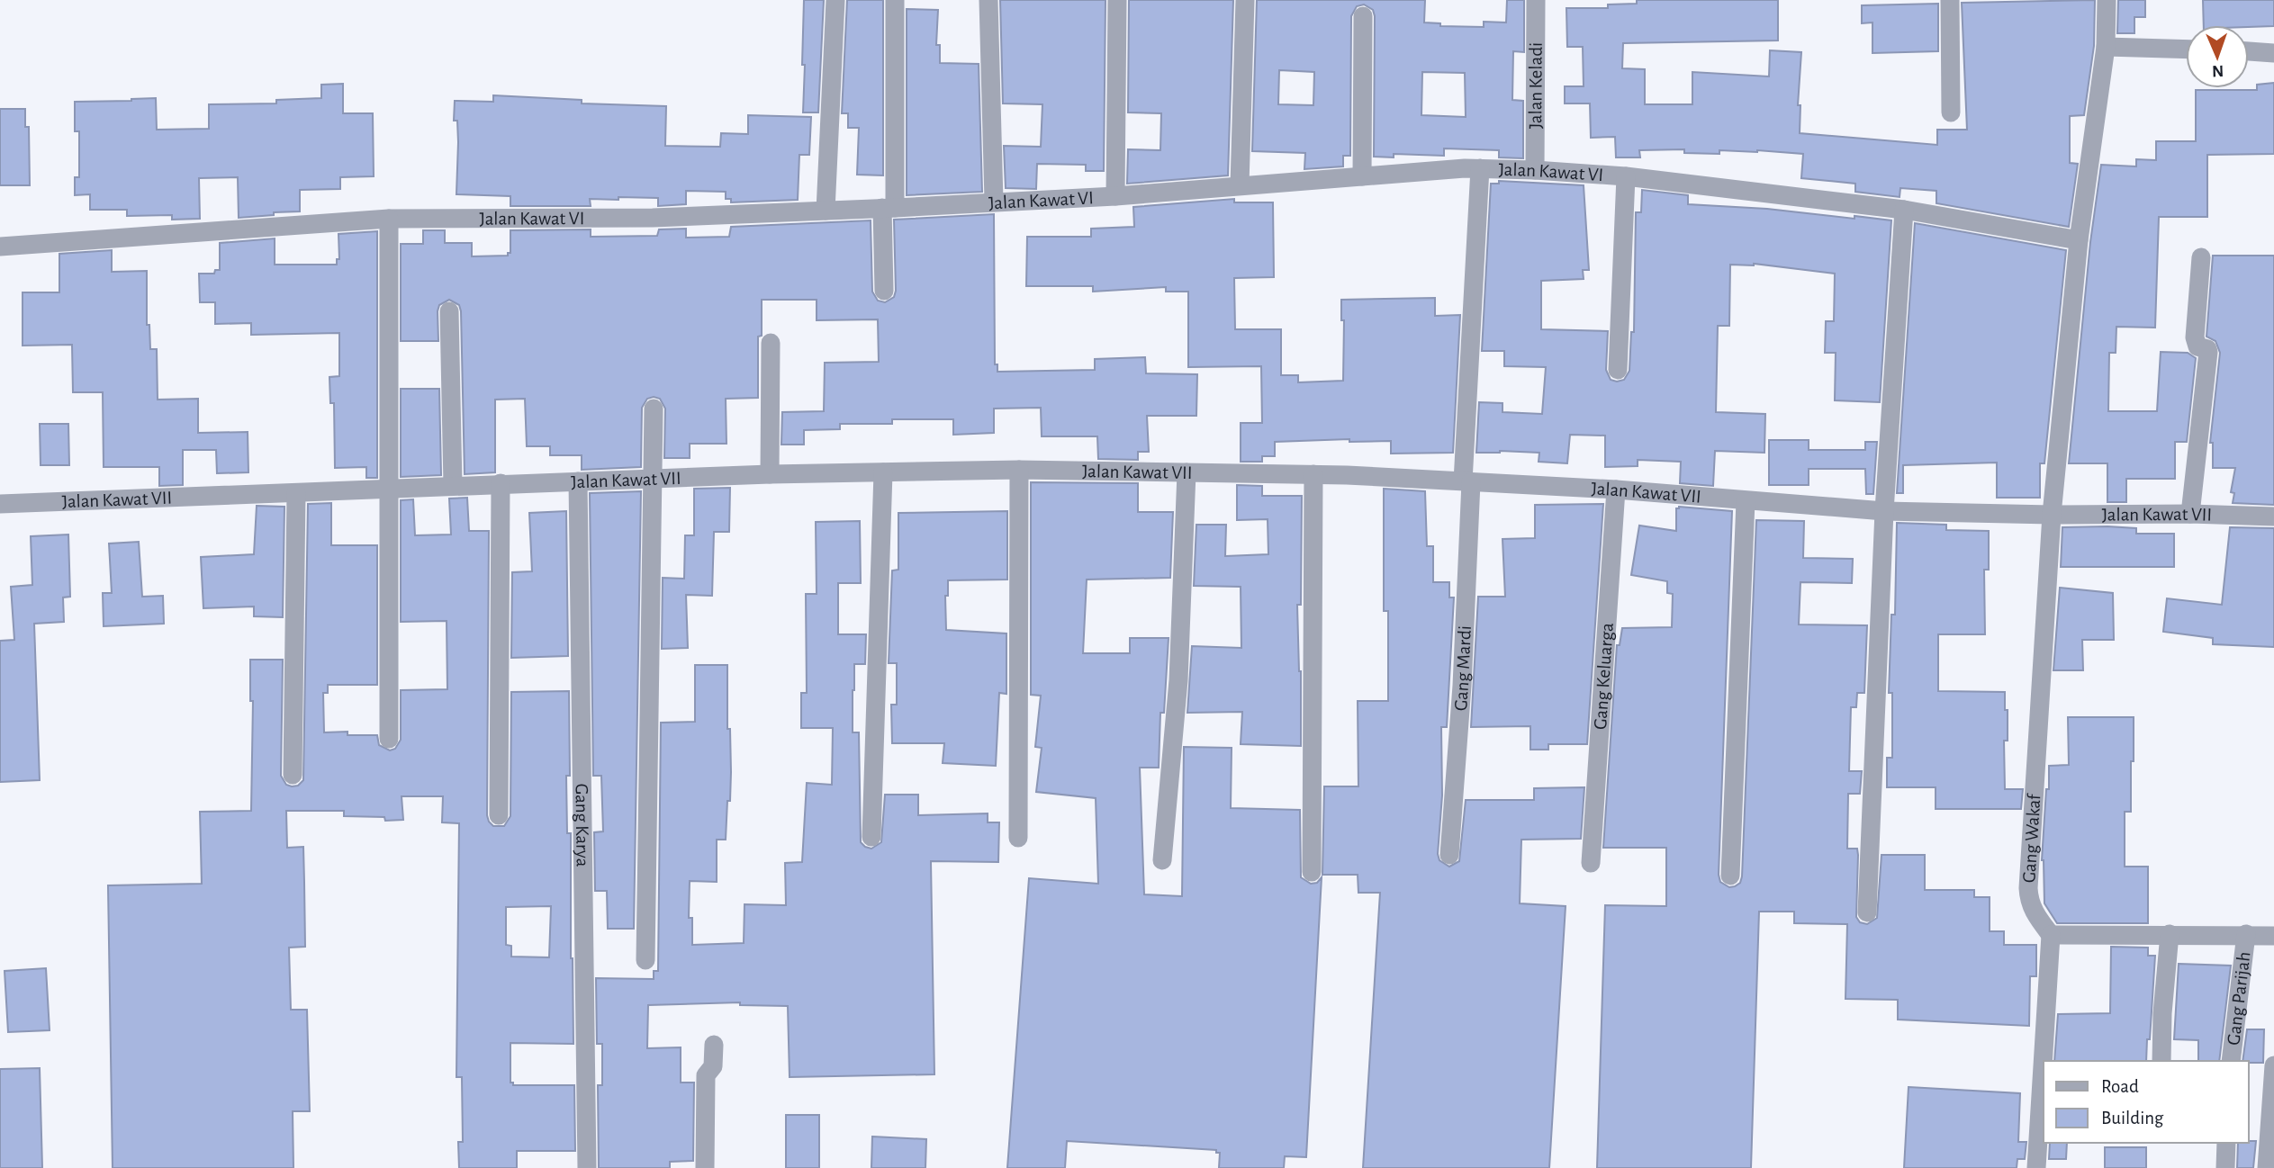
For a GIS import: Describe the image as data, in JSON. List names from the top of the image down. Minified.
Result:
{"streets":{"street":["Jalan Keladi","Jalan Kawat VI","Jalan Kawat VII","Gang Mardi","Gang Keluarga","Gang Karya","Gang Wakaf","Gang Parijah"]},"crossings":[["Jalan Keladi","Jalan Kawat VI"],["Jalan Kawat VI","Gang Mardi"],["Jalan Kawat VI","Gang Wakaf"],["Jalan Kawat VII","Gang Mardi"],["Jalan Kawat VII","Gang Keluarga"],["Jalan Kawat VII","Gang Karya"],["Jalan Kawat VII","Gang Wakaf"]],"legend":["Road","Building"],"north":"bottom"}
